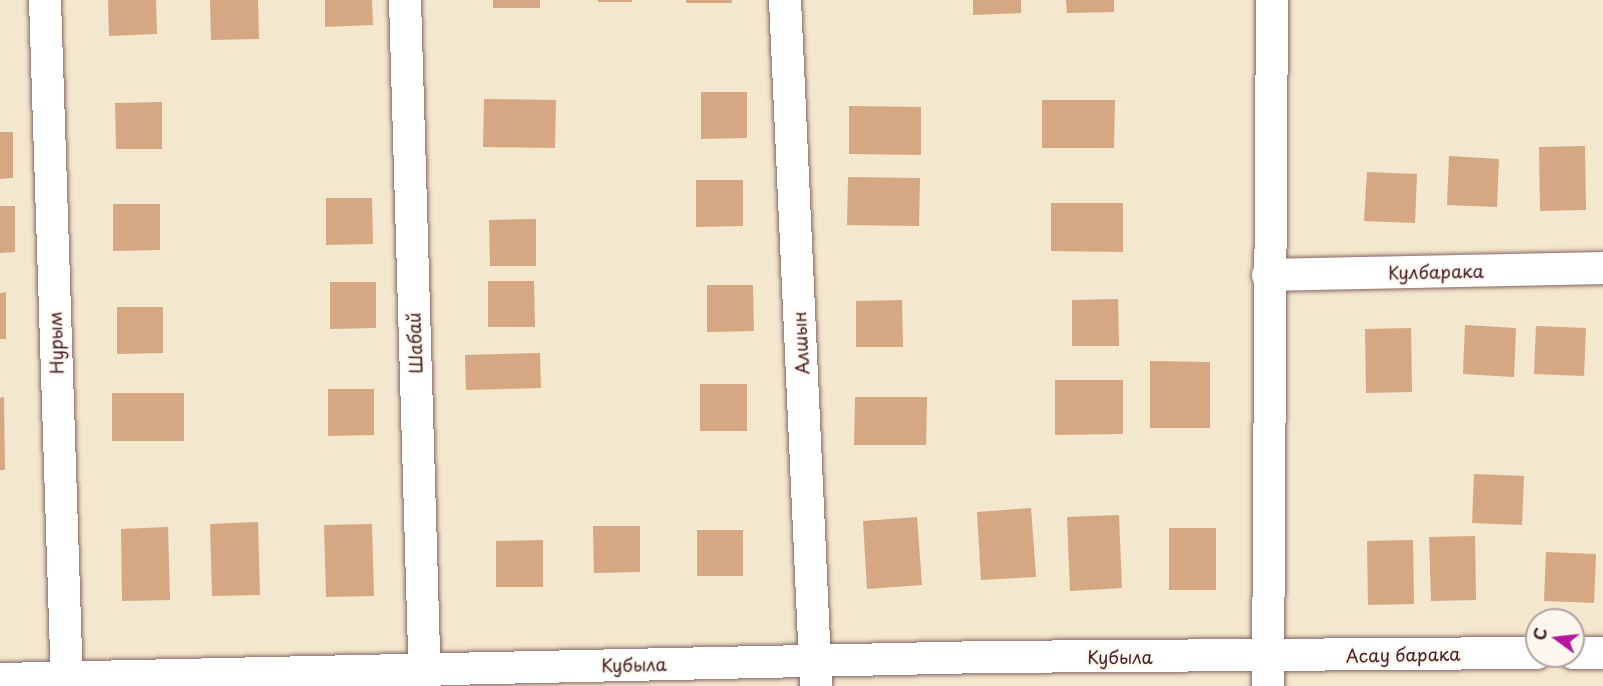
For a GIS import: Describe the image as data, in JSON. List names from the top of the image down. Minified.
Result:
{"streets":{"street":["Кулбарака","Нурым","Шабай","Алшын","Асау барака","Кубыла"]},"crossings":[["Нурым","Кубыла"],["Шабай","Кубыла"],["Алшын","Кубыла"],["Асау барака","Кубыла"]],"north":"left"}
